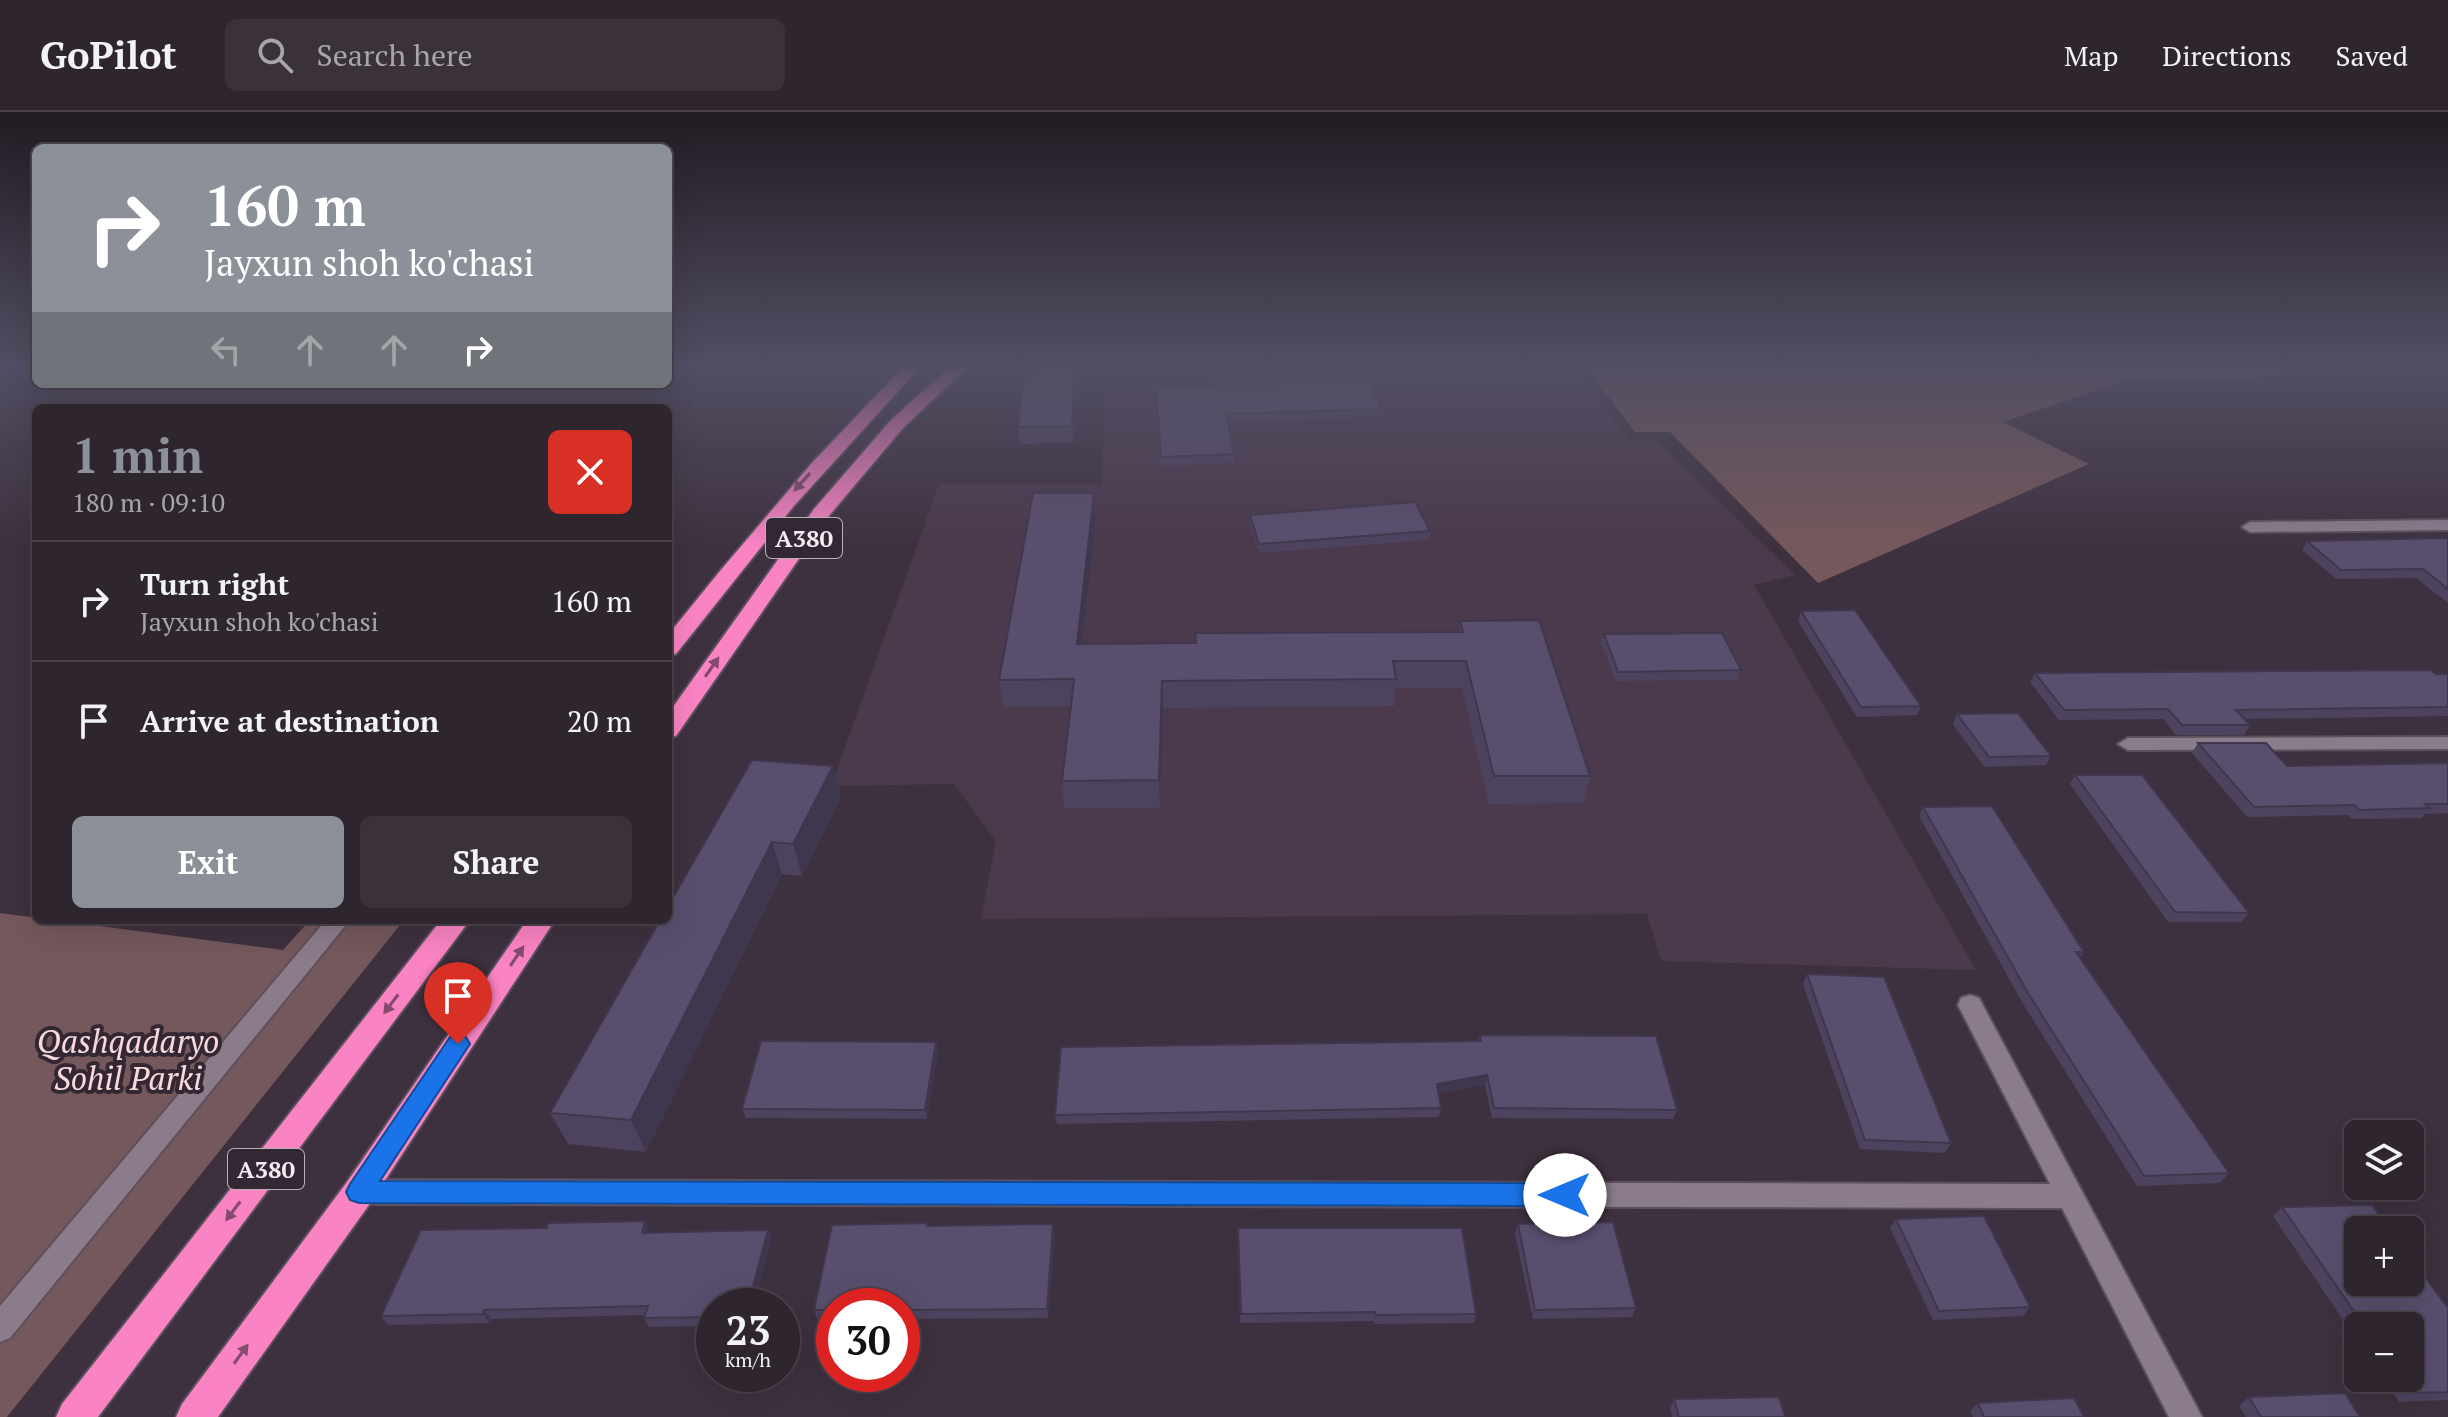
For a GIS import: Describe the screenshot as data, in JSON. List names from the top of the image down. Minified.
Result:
{"streets":{"highway":["A380"]},"parks":["Qashqadaryo Sohil Parki"],"page":{"header":"GoPilot","search":"Search here","nav":["Map","Directions","Saved"],"turn":["160 m","Jayxun shoh ko'chasi"],"heading":["1 min","180 m · 09:10"],"list":[{"name":"Turn right","note":"Jayxun shoh ko'chasi","value":"160 m"},{"name":"Arrive at destination","value":"20 m"}],"buttons":["Exit","Share"],"map_buttons":["+","−"],"speed":"23 km/h","limit":"30"}}
